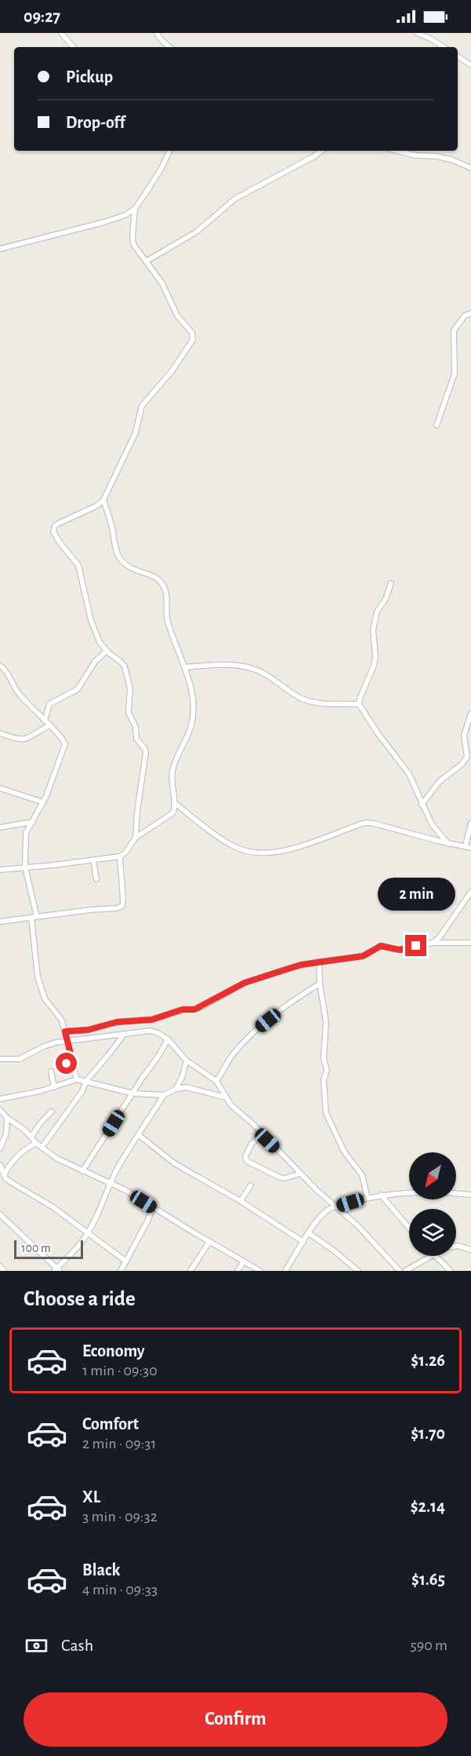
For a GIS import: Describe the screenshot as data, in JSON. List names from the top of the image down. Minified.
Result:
{"scale_bar":"100 m","north":"bottom left","page":{"status":"09:27","banner":["Pickup","Drop-off"],"bubble":"2 min","scale":"100 m","heading":"Choose a ride","list":[{"name":"Economy","note":"1 min · 09:30","value":"$1.26"},{"name":"Comfort","note":"2 min · 09:31","value":"$1.70"},{"name":"XL","note":"3 min · 09:32","value":"$2.14"},{"name":"Black","note":"4 min · 09:33","value":"$1.65"}],"pay":["Cash","590 m"],"buttons":"Confirm"}}
